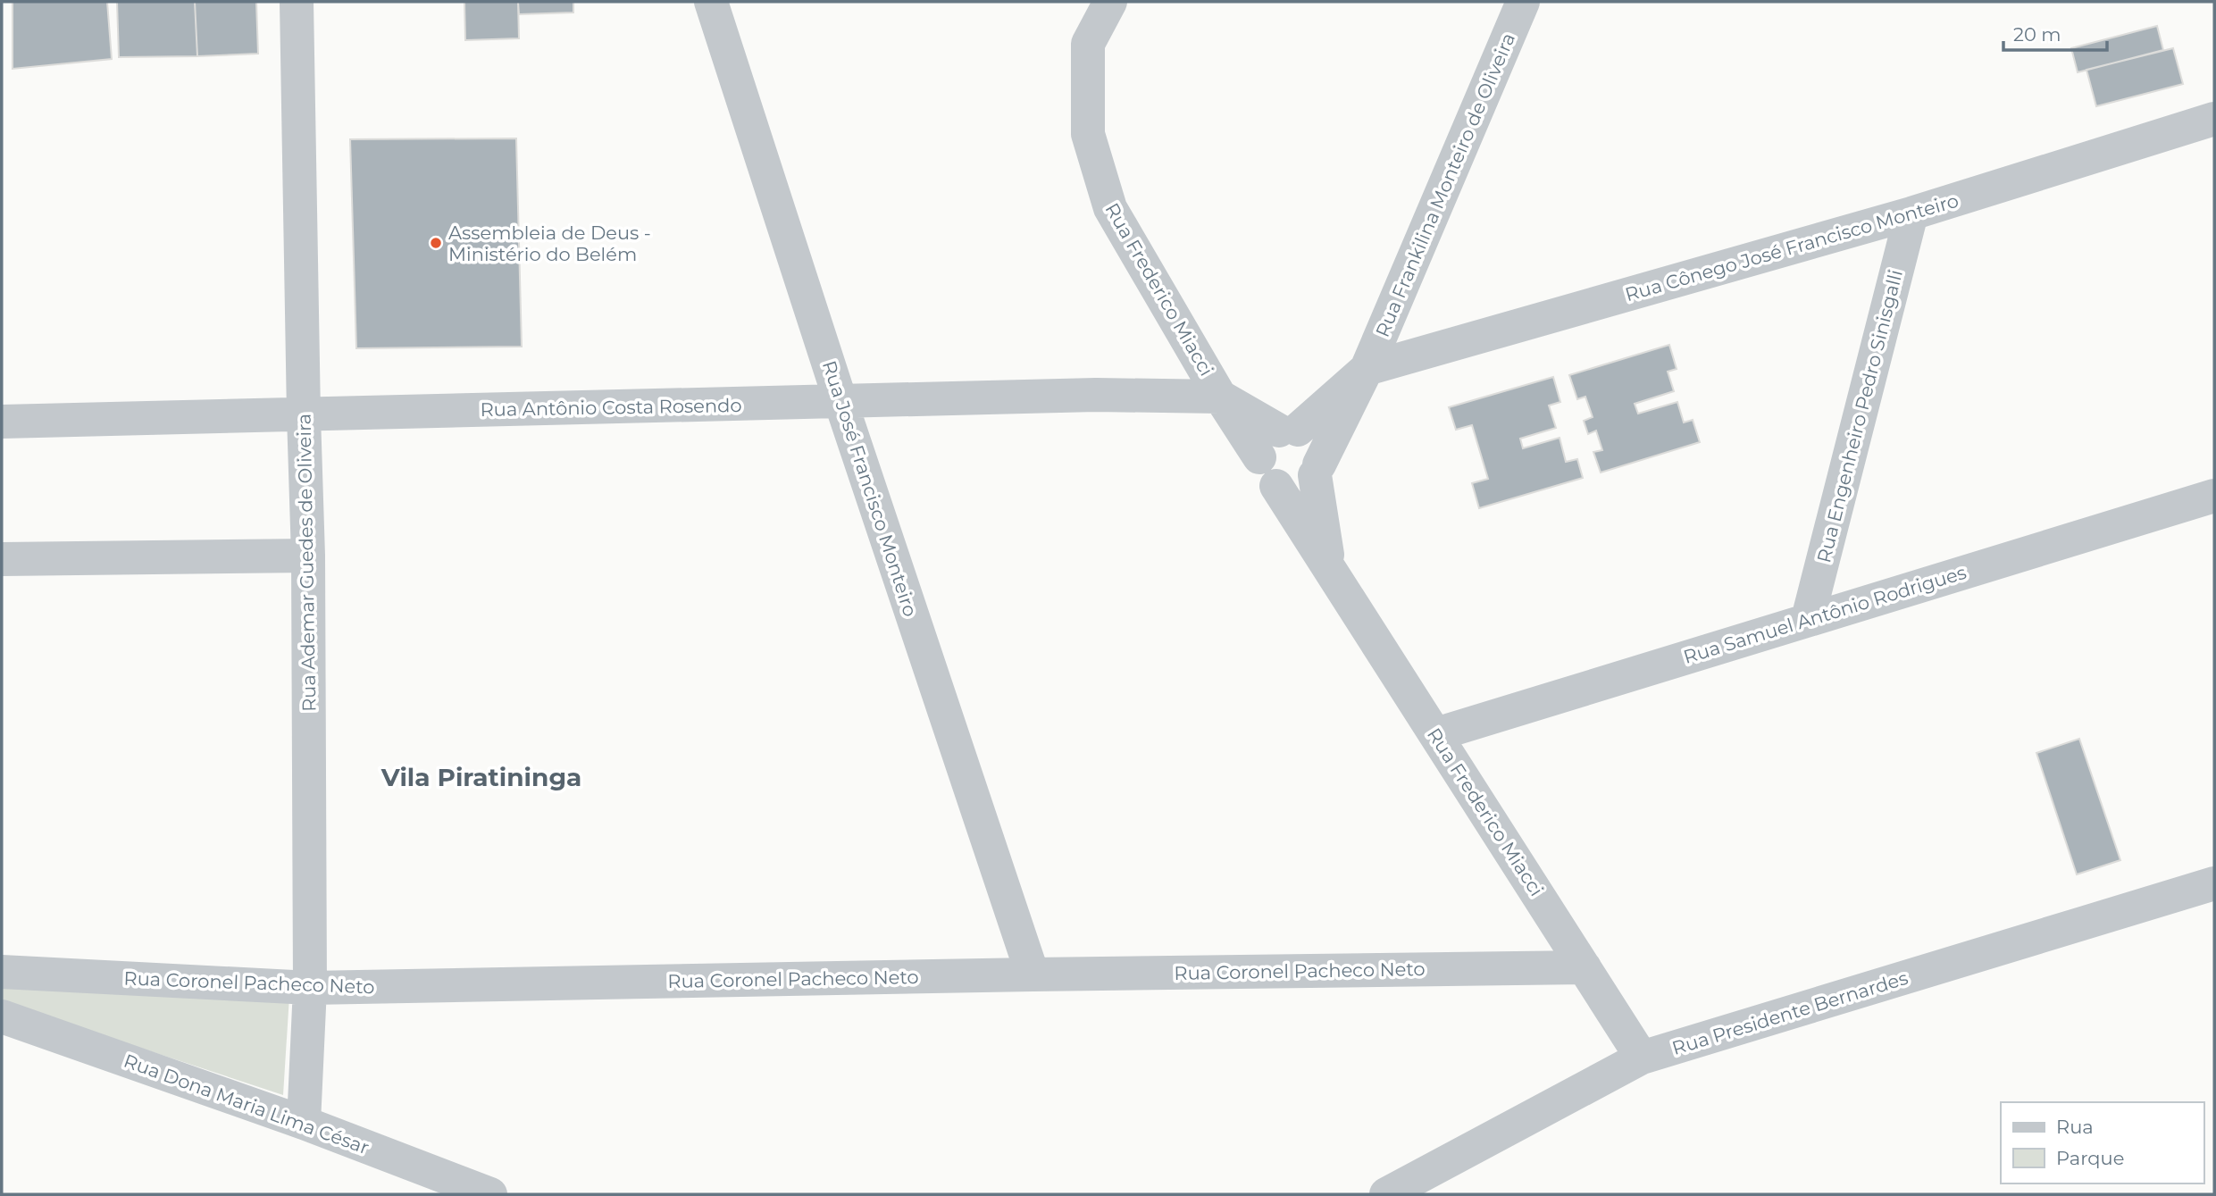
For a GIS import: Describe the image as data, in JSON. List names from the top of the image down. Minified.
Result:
{"streets":{"street":["Rua Frankilina Monteiro de Oliveira","Rua Cônego José Francisco Monteiro","Rua Frederico Miacci","Rua Antônio Costa Rosendo","Rua Engenheiro Pedro Sinisgalli","Rua José Francisco Monteiro","Rua Ademar Guedes de Oliveira","Rua Samuel Antônio Rodrigues","Rua Coronel Pacheco Neto","Rua Presidente Bernardes","Rua Dona Maria Lima César"]},"crossings":[["Rua Frankilina Monteiro de Oliveira","Rua Cônego José Francisco Monteiro"],["Rua Frankilina Monteiro de Oliveira","Rua Frederico Miacci"],["Rua Cônego José Francisco Monteiro","Rua Engenheiro Pedro Sinisgalli"],["Rua Frederico Miacci","Rua Antônio Costa Rosendo"],["Rua Frederico Miacci","Rua Samuel Antônio Rodrigues"],["Rua Frederico Miacci","Rua Coronel Pacheco Neto"],["Rua Frederico Miacci","Rua Presidente Bernardes"],["Rua Antônio Costa Rosendo","Rua José Francisco Monteiro"],["Rua Antônio Costa Rosendo","Rua Ademar Guedes de Oliveira"],["Rua Engenheiro Pedro Sinisgalli","Rua Samuel Antônio Rodrigues"],["Rua José Francisco Monteiro","Rua Coronel Pacheco Neto"],["Rua Ademar Guedes de Oliveira","Rua Coronel Pacheco Neto"],["Rua Ademar Guedes de Oliveira","Rua Dona Maria Lima César"]],"districts":["Vila Piratininga"],"places":["Assembleia de Deus - Ministério do Belém"],"legend":["Rua","Parque"],"scale_bar":"20 m"}
